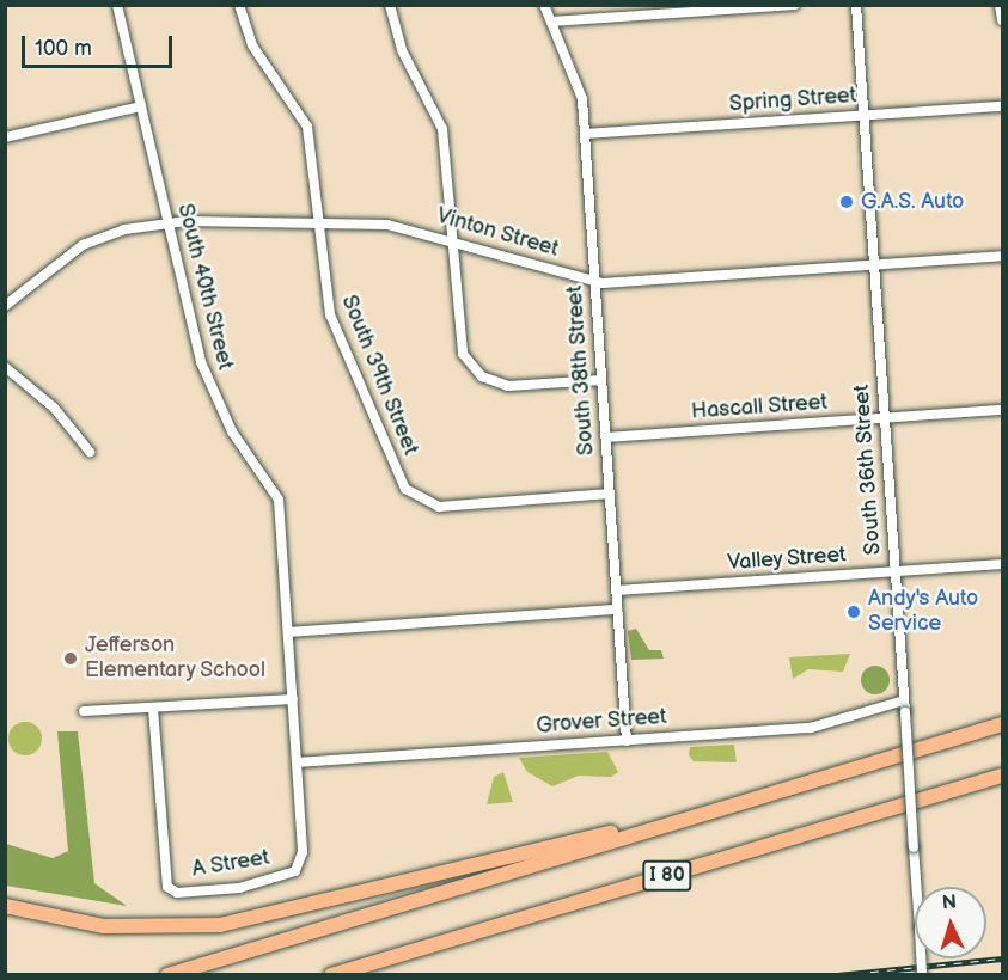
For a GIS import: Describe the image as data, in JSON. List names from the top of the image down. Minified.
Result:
{"streets":{"highway":["I 80"],"street":["Spring Street","Vinton Street","South 40th Street","South 38th Street","South 39th Street","Hascall Street","South 36th Street","Valley Street","Grover Street","A Street"]},"crossings":[["Spring Street","South 38th Street"],["Spring Street","South 36th Street"],["Vinton Street","South 40th Street"],["Vinton Street","South 38th Street"],["Vinton Street","South 39th Street"],["Vinton Street","South 36th Street"],["South 40th Street","Grover Street"],["South 40th Street","A Street"],["South 38th Street","South 39th Street"],["South 38th Street","Hascall Street"],["South 38th Street","Valley Street"],["South 38th Street","Grover Street"],["Hascall Street","South 36th Street"],["South 36th Street","Valley Street"],["South 36th Street","Grover Street"]],"places":["G.A.S. Auto","Andy's Auto Service","Jefferson Elementary School"],"scale_bar":"100 m","north":"top"}
